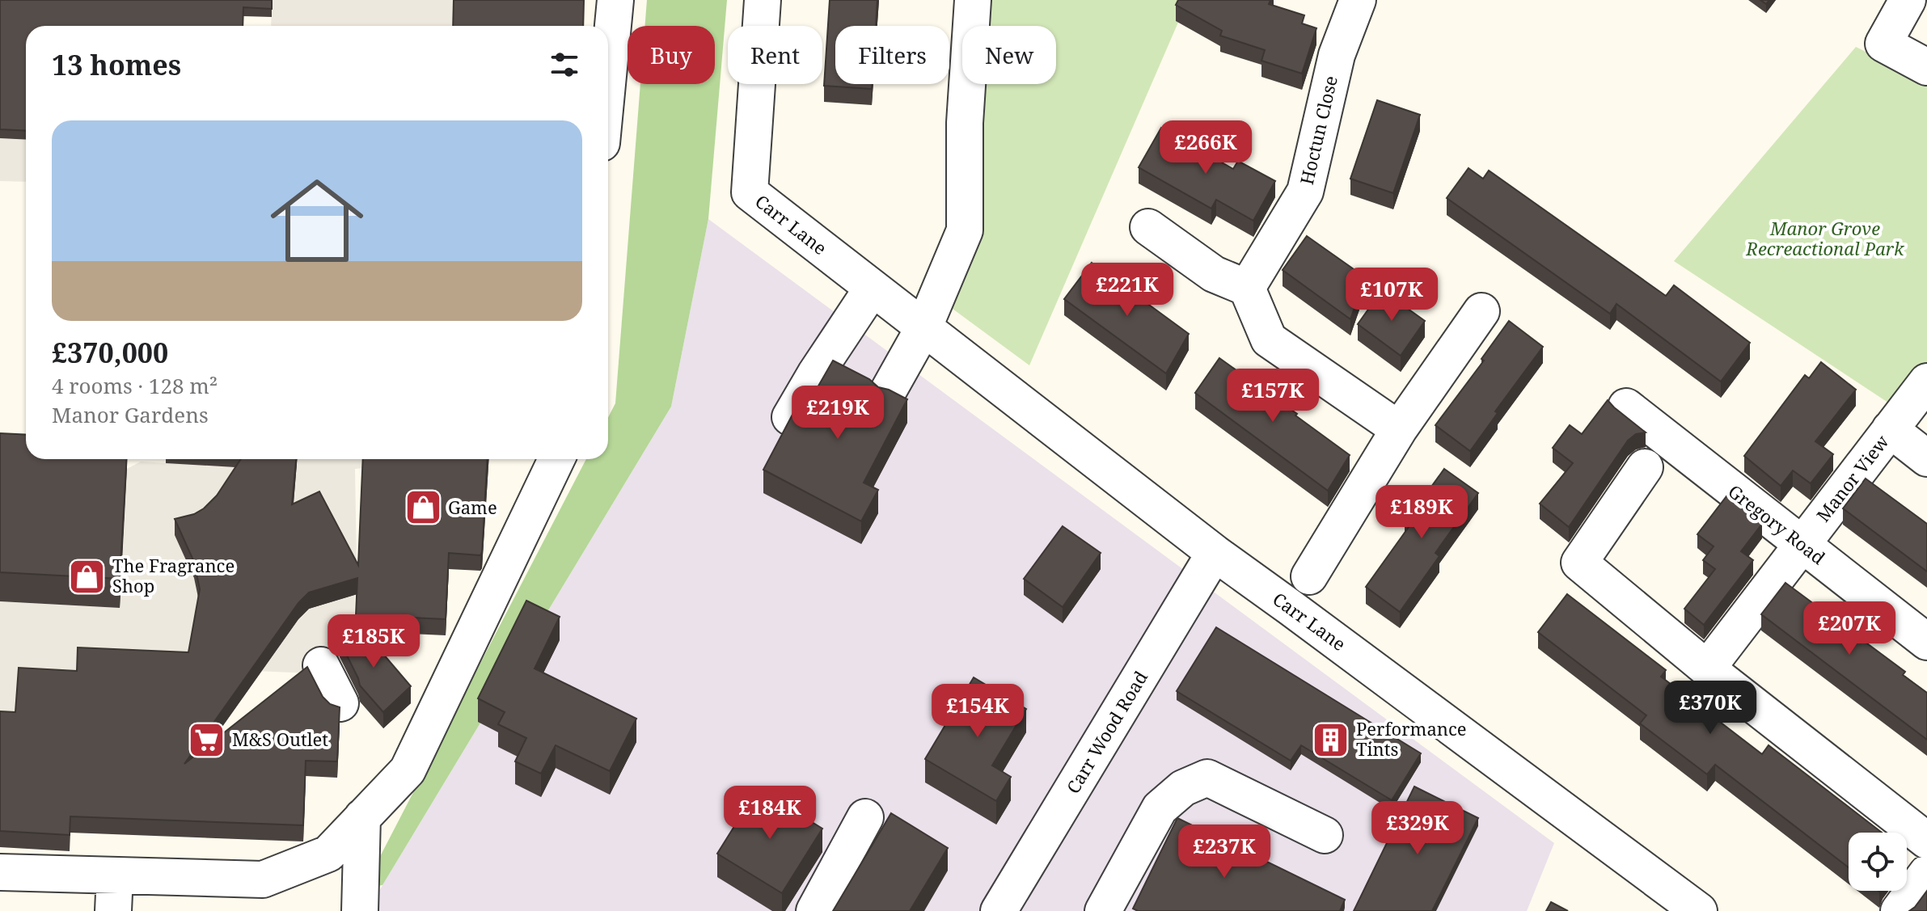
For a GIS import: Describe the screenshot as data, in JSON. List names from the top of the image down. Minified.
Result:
{"streets":{"street":["Hoctun Close","Carr Lane","Manor View","Gregory Road","Carr Wood Road"]},"crossings":[["Carr Lane","Carr Wood Road"],["Manor View","Gregory Road"]],"parks":["Manor Grove Recreactional Park"],"places":{"shop":["Game","The Fragrance Shop"],"supermarket":["M&S Outlet"],"building":["Performance Tints"]},"page":{"chip":["Buy","Rent","Filters","New"],"heading":"13 homes","list":[{"name":"£370,000","note":"4 rooms · 128 m² · Manor Gardens"}],"price":["£266K","£221K","£107K","£157K","£219K","£189K","£207K","£185K","£370K","£154K","£184K","£329K","£237K"]}}
